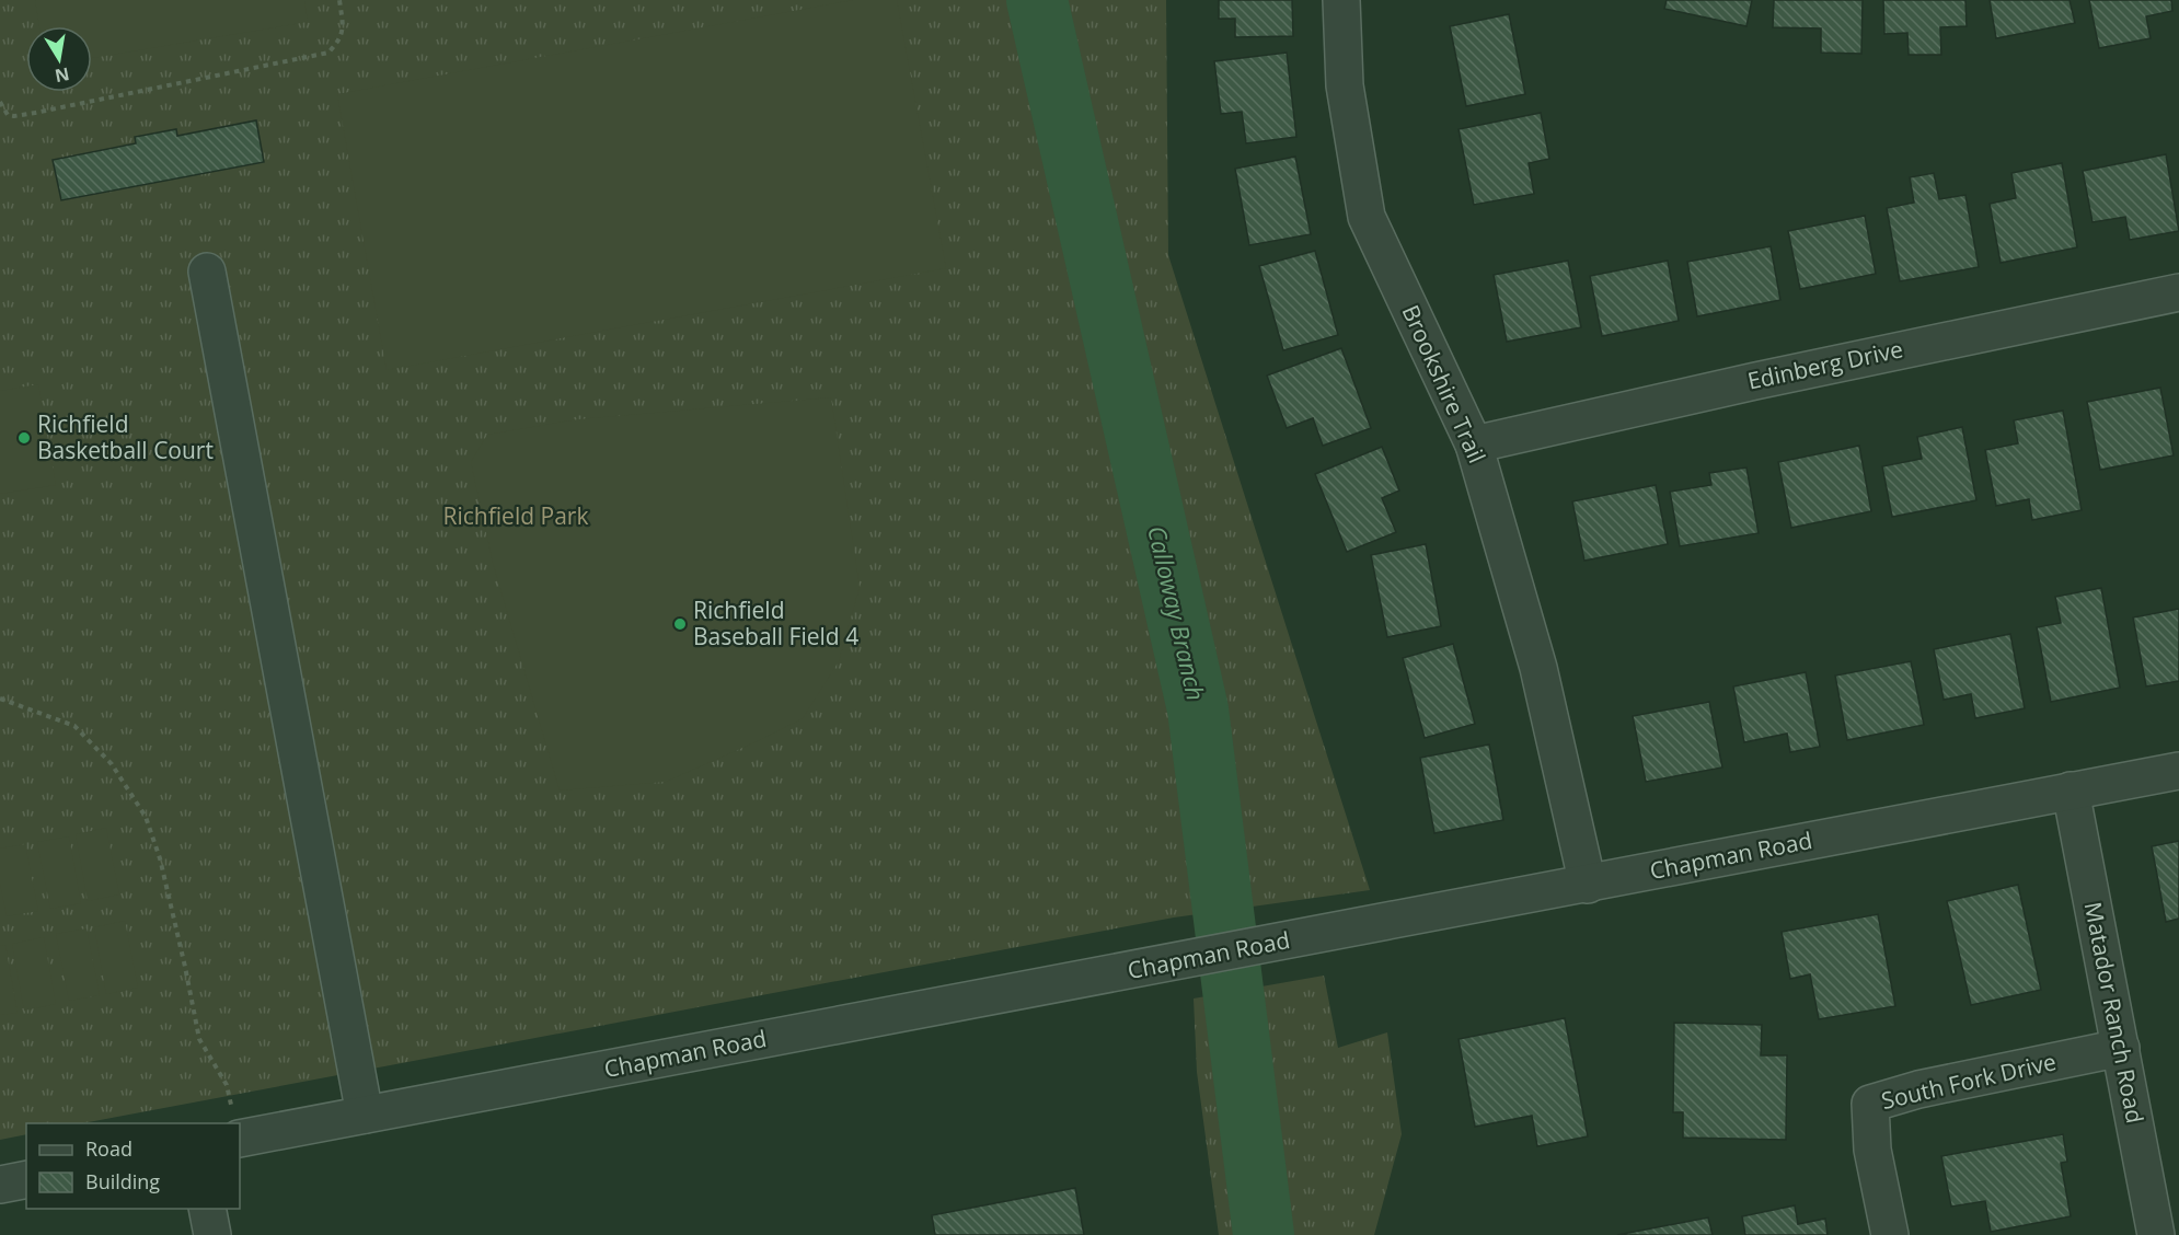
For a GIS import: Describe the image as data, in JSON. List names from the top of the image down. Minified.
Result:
{"streets":{"street":["Edinberg Drive","Brookshire Trail","Chapman Road","Matador Ranch Road","South Fork Drive"]},"crossings":[["Edinberg Drive","Brookshire Trail"],["Brookshire Trail","Chapman Road"],["Chapman Road","Matador Ranch Road"],["Matador Ranch Road","South Fork Drive"]],"water":["Calloway Branch"],"parks":["Richfield Park"],"places":["Richfield Basketball Court","Richfield Baseball Field 4"],"legend":["Road","Building"],"north":"bottom"}
